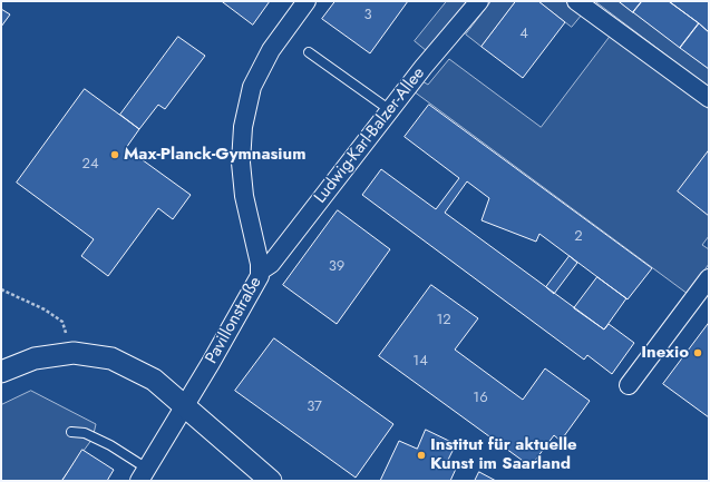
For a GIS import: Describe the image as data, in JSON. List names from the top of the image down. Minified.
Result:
{"streets":{"street":["Ludwig-Karl-Balzer-Allee","Pavillonstraße"]},"crossings":[["Ludwig-Karl-Balzer-Allee","Pavillonstraße"]],"places":["Max-Planck-Gymnasium","Inexio","Institut für aktuelle Kunst im Saarland"],"house_numbers":["3","4","24","2","39","12","14","16","37"]}
